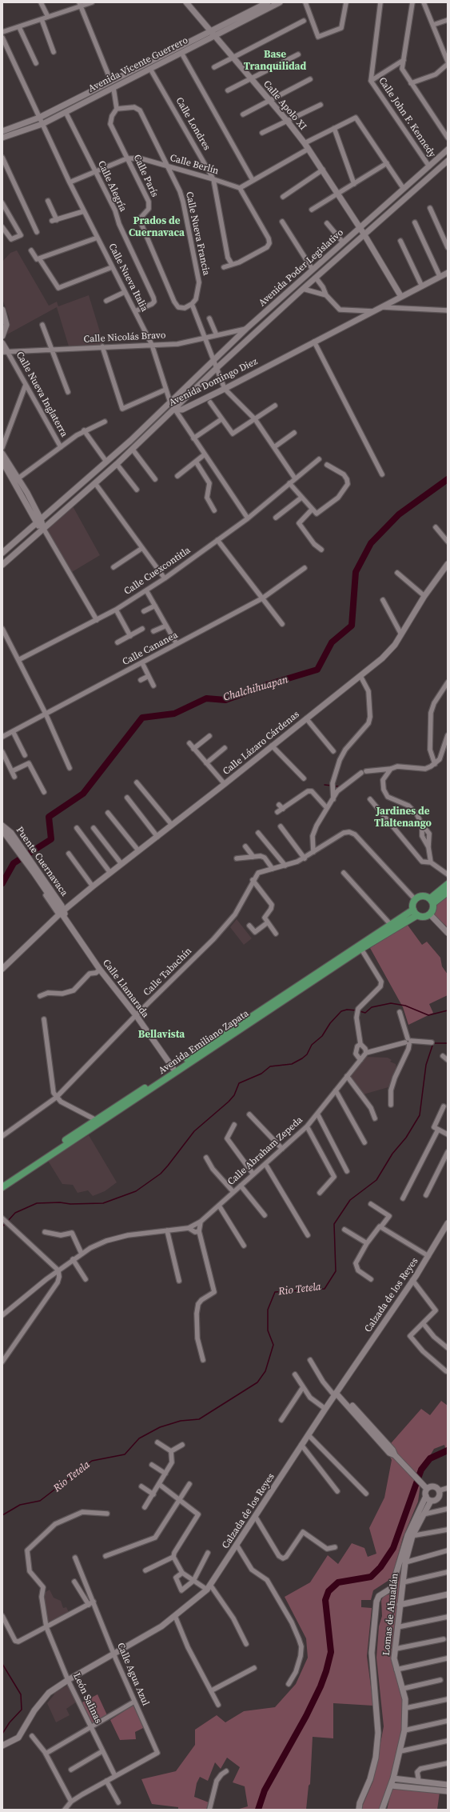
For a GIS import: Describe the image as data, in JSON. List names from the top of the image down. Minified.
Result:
{"streets":{"main road":["Avenida Emiliano Zapata"],"street":["Avenida Vicente Guerrero","Calle Apolo XI","Calle John F. Kennedy","Calle Londres","Calle Berlín","Calle París","Calle Alegría","Calle Nueva Francia","Avenida Poder Legislativo","Calle Nueva Italia","Calle Nicolás Bravo","Avenida Domingo Diez","Calle Nueva Inglaterra","Calle Cuexcontitla","Calle Cananea","Calle Lázaro Cárdenas","Puente Cuernavaca","Calle Tabachín","Calle Llamarada","Calle Abraham Zepeda","Calzada de los Reyes","Lomas de Ahuatlán","Calle Agua Azul","León Salinas"]},"crossings":[["Avenida Vicente Guerrero","Calle Apolo XI"],["Avenida Vicente Guerrero","Calle Londres"],["Avenida Vicente Guerrero","Calle Alegría"],["Avenida Vicente Guerrero","Calle Nueva Italia"],["Calle Apolo XI","Avenida Poder Legislativo"],["Calle Apolo XI","Avenida Domingo Diez"],["Calle John F. Kennedy","Avenida Poder Legislativo"],["Calle Londres","Calle Berlín"],["Calle Berlín","Calle París"],["Calle Berlín","Calle Alegría"],["Calle Berlín","Calle Nueva Francia"],["Calle Berlín","Calle Nueva Italia"],["Calle París","Calle Nueva Francia"],["Calle Alegría","Calle Nueva Italia"],["Avenida Poder Legislativo","Calle Nueva Italia"],["Avenida Poder Legislativo","Calle Nicolás Bravo"],["Avenida Poder Legislativo","Avenida Domingo Diez"],["Calle Nueva Italia","Calle Nicolás Bravo"],["Calle Nueva Italia","Avenida Domingo Diez"],["Calle Nueva Italia","Calle Cuexcontitla"],["Calle Nicolás Bravo","Calle Nueva Inglaterra"],["Calle Lázaro Cárdenas","Puente Cuernavaca"],["Calle Lázaro Cárdenas","Calle Llamarada"],["Puente Cuernavaca","Calle Llamarada"],["Calle Tabachín","Calle Llamarada"],["Calle Tabachín","Avenida Emiliano Zapata"],["Calle Llamarada","Avenida Emiliano Zapata"],["Calzada de los Reyes","Calle Agua Azul"],["Calzada de los Reyes","León Salinas"],["Calle Agua Azul","León Salinas"]],"districts":["Base Tranquilidad","Prados de Cuernavaca","Jardines de Tlaltenango","Bellavista"],"water":["Chalchihuapan","Rio Tetela"]}
